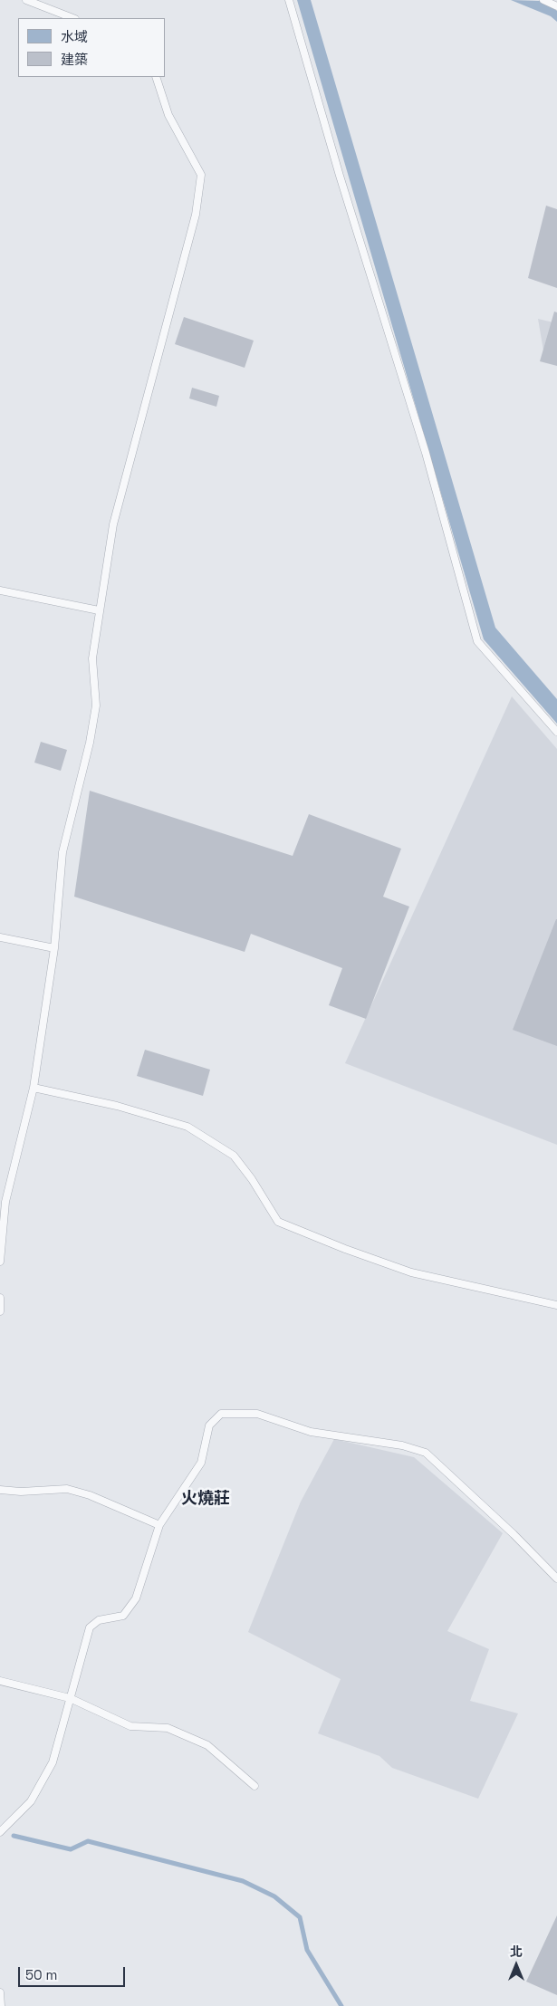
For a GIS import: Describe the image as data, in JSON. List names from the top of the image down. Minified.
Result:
{"districts":["火燒莊"],"legend":["水域","建築"],"scale_bar":"50 m","north":"top"}
